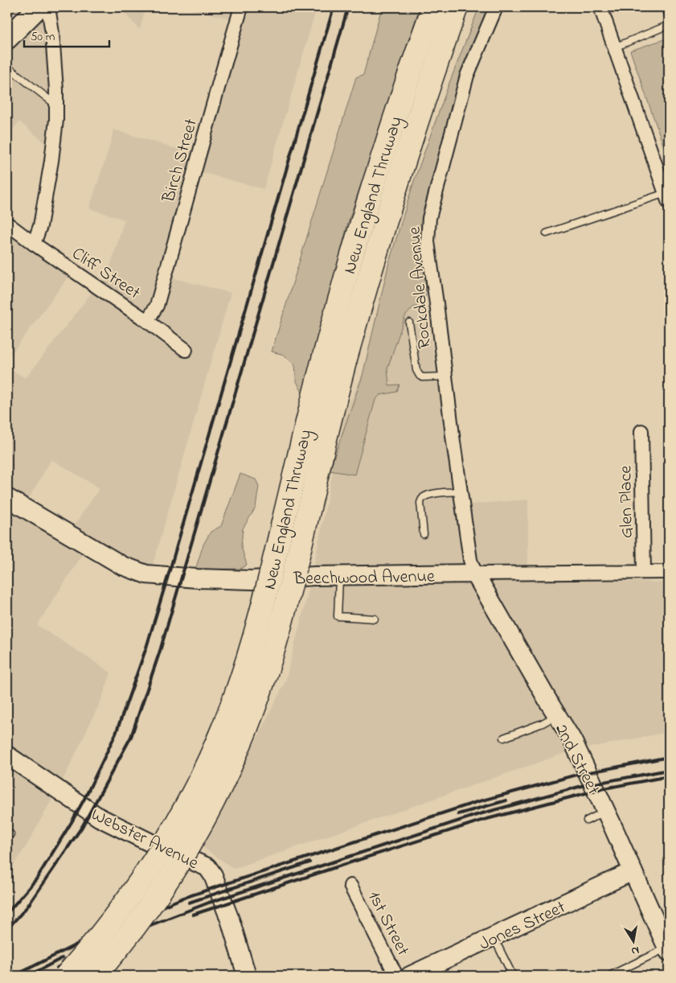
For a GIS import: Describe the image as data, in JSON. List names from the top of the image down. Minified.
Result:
{"streets":{"highway":["New England Thruway"],"street":["Birch Street","Cliff Street","Rockdale Avenue","Glen Place","Beechwood Avenue","2nd Street","Webster Avenue","1st Street","Jones Street"]},"crossings":[["Birch Street","Cliff Street"],["Rockdale Avenue","Beechwood Avenue"],["Rockdale Avenue","2nd Street"],["Glen Place","Beechwood Avenue"],["Beechwood Avenue","2nd Street"],["2nd Street","Jones Street"]],"scale_bar":"50 m","north":"bottom"}
